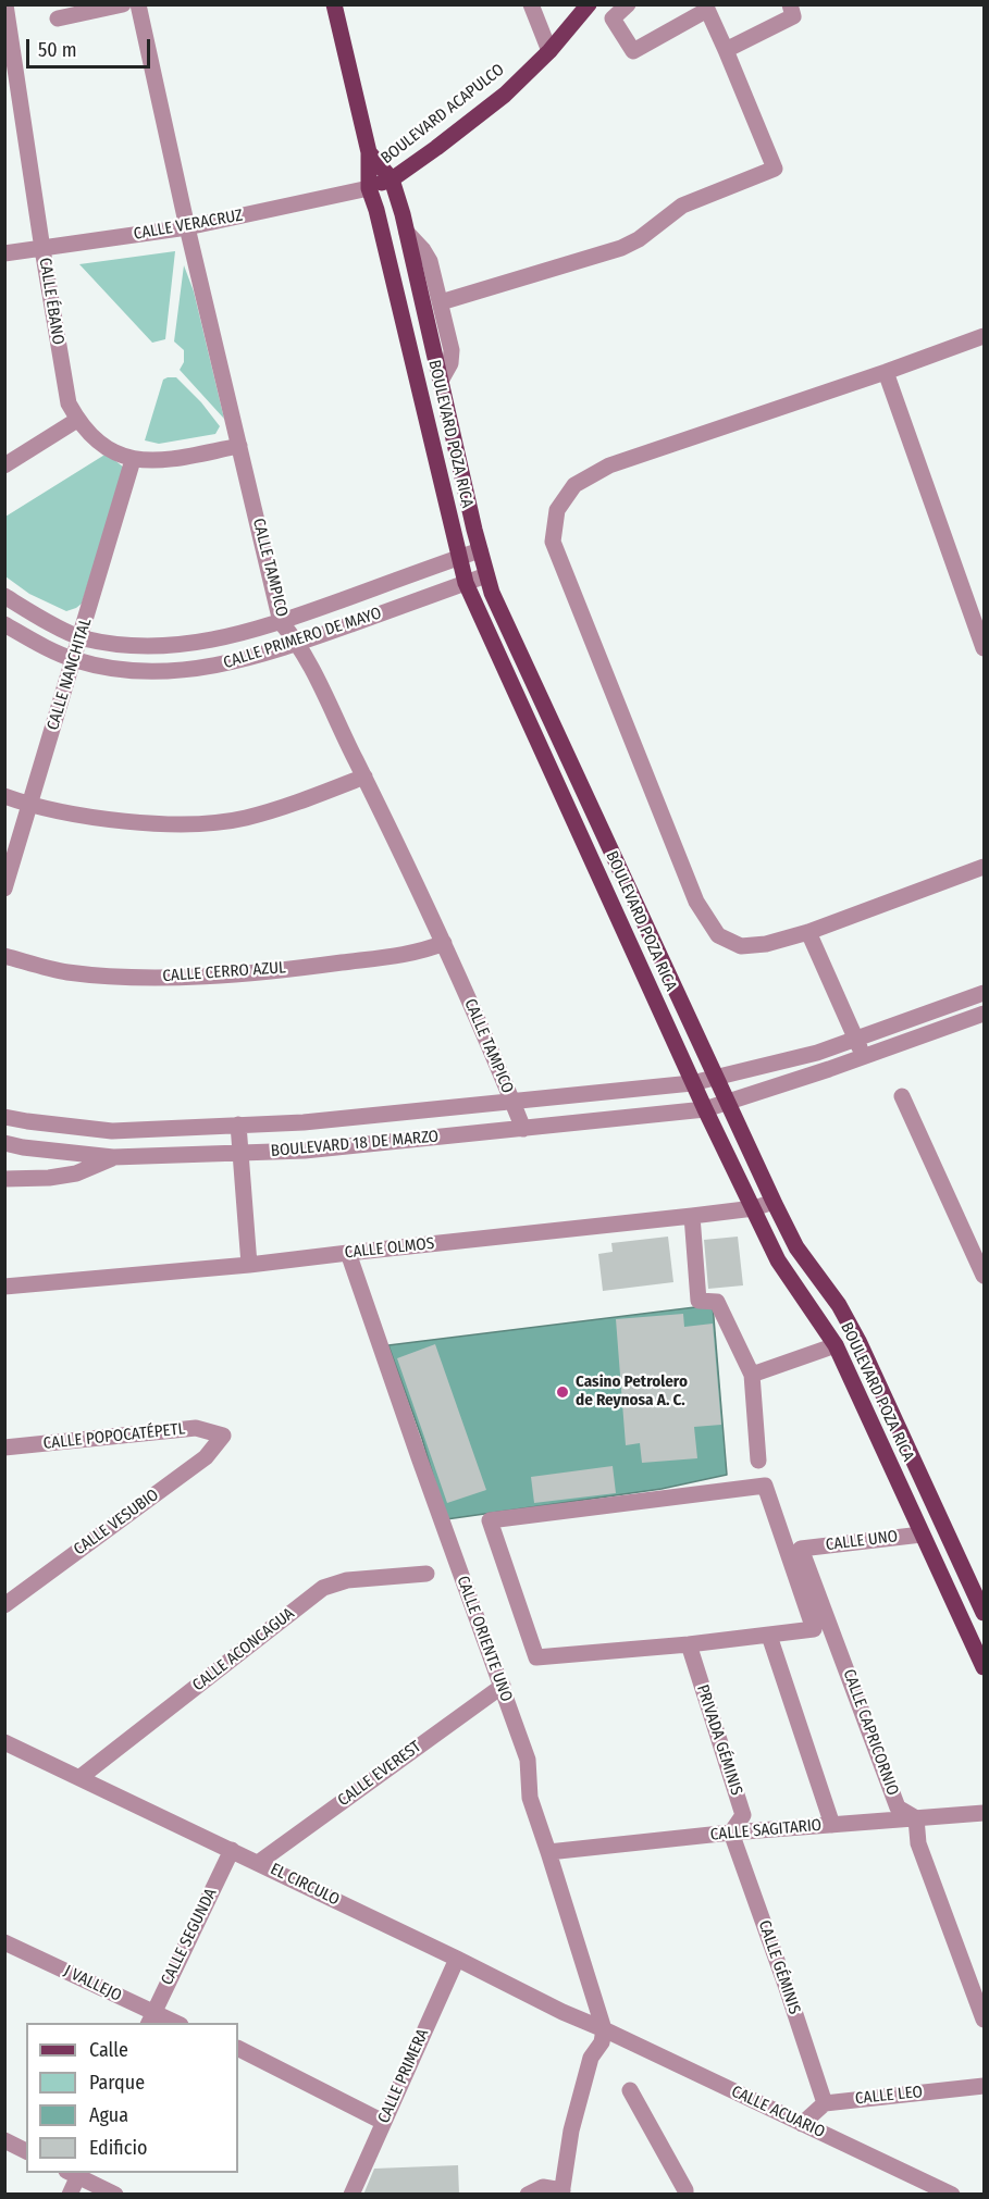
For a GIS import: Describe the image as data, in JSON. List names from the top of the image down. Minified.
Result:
{"streets":{"main road":["BOULEVARD ACAPULCO","BOULEVARD POZA RICA"],"street":["CALLE VERACRUZ","CALLE ÉBANO","CALLE TAMPICO","CALLE PRIMERO DE MAYO","CALLE NANCHITAL","CALLE CERRO AZUL","BOULEVARD 18 DE MARZO","CALLE OLMOS","CALLE POPOCATÉPETL","CALLE VESUBIO","CALLE UNO","CALLE ORIENTE UNO","CALLE ACONCAGUA","CALLE CAPRICORNIO","PRIVADA GÉMINIS","CALLE EVEREST","CALLE SAGITARIO","EL CIRCULO","CALLE SEGUNDA","CALLE GÉMINIS","J VALLEJO","CALLE PRIMERA","CALLE LEO","CALLE ACUARIO"]},"crossings":[["BOULEVARD ACAPULCO","CALLE VERACRUZ"],["BOULEVARD ACAPULCO","BOULEVARD POZA RICA"],["CALLE VERACRUZ","CALLE ÉBANO"],["CALLE VERACRUZ","BOULEVARD POZA RICA"],["CALLE VERACRUZ","CALLE TAMPICO"],["CALLE ÉBANO","CALLE TAMPICO"],["CALLE ÉBANO","CALLE NANCHITAL"],["BOULEVARD POZA RICA","CALLE PRIMERO DE MAYO"],["BOULEVARD POZA RICA","BOULEVARD 18 DE MARZO"],["BOULEVARD POZA RICA","CALLE OLMOS"],["BOULEVARD POZA RICA","CALLE UNO"],["CALLE TAMPICO","CALLE PRIMERO DE MAYO"],["CALLE TAMPICO","CALLE CERRO AZUL"],["CALLE TAMPICO","BOULEVARD 18 DE MARZO"],["CALLE PRIMERO DE MAYO","CALLE NANCHITAL"],["CALLE OLMOS","CALLE ORIENTE UNO"],["CALLE POPOCATÉPETL","CALLE VESUBIO"],["CALLE UNO","CALLE CAPRICORNIO"],["CALLE ORIENTE UNO","CALLE EVEREST"],["CALLE ORIENTE UNO","CALLE SAGITARIO"],["CALLE ORIENTE UNO","EL CIRCULO"],["CALLE ORIENTE UNO","CALLE ACUARIO"],["CALLE ACONCAGUA","EL CIRCULO"],["CALLE CAPRICORNIO","CALLE SAGITARIO"],["PRIVADA GÉMINIS","CALLE SAGITARIO"],["PRIVADA GÉMINIS","CALLE GÉMINIS"],["CALLE EVEREST","EL CIRCULO"],["CALLE SAGITARIO","CALLE GÉMINIS"],["EL CIRCULO","CALLE SEGUNDA"],["EL CIRCULO","CALLE PRIMERA"],["EL CIRCULO","CALLE ACUARIO"],["CALLE SEGUNDA","J VALLEJO"],["CALLE GÉMINIS","CALLE LEO"]],"places":["Casino Petrolero de Reynosa A. C."],"legend":["Calle","Parque","Agua","Edificio"],"scale_bar":"50 m"}
